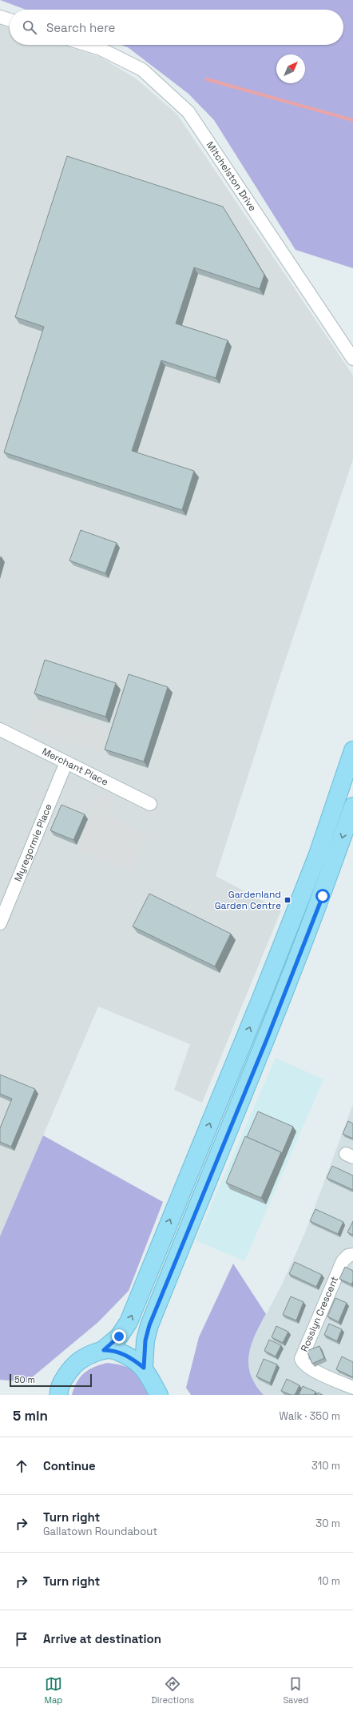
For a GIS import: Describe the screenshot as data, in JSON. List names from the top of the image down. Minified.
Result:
{"streets":{"street":["Mitchelston Drive","Merchant Place","Myregormie Place","Rosslyn Crescent"]},"crossings":[["Merchant Place","Myregormie Place"]],"places":{"transit":["Gardenland Garden Centre"]},"scale_bar":"50 m","north":"top right","page":{"search":"Search here","scale":"50 m","heading":["5 min","Walk · 350 m"],"list":[["Continue","310 m"],["Turn right","Gallatown Roundabout","30 m"],["Turn right","10 m"],"Arrive at destination"],"nav":["Map","Directions","Saved"]}}
